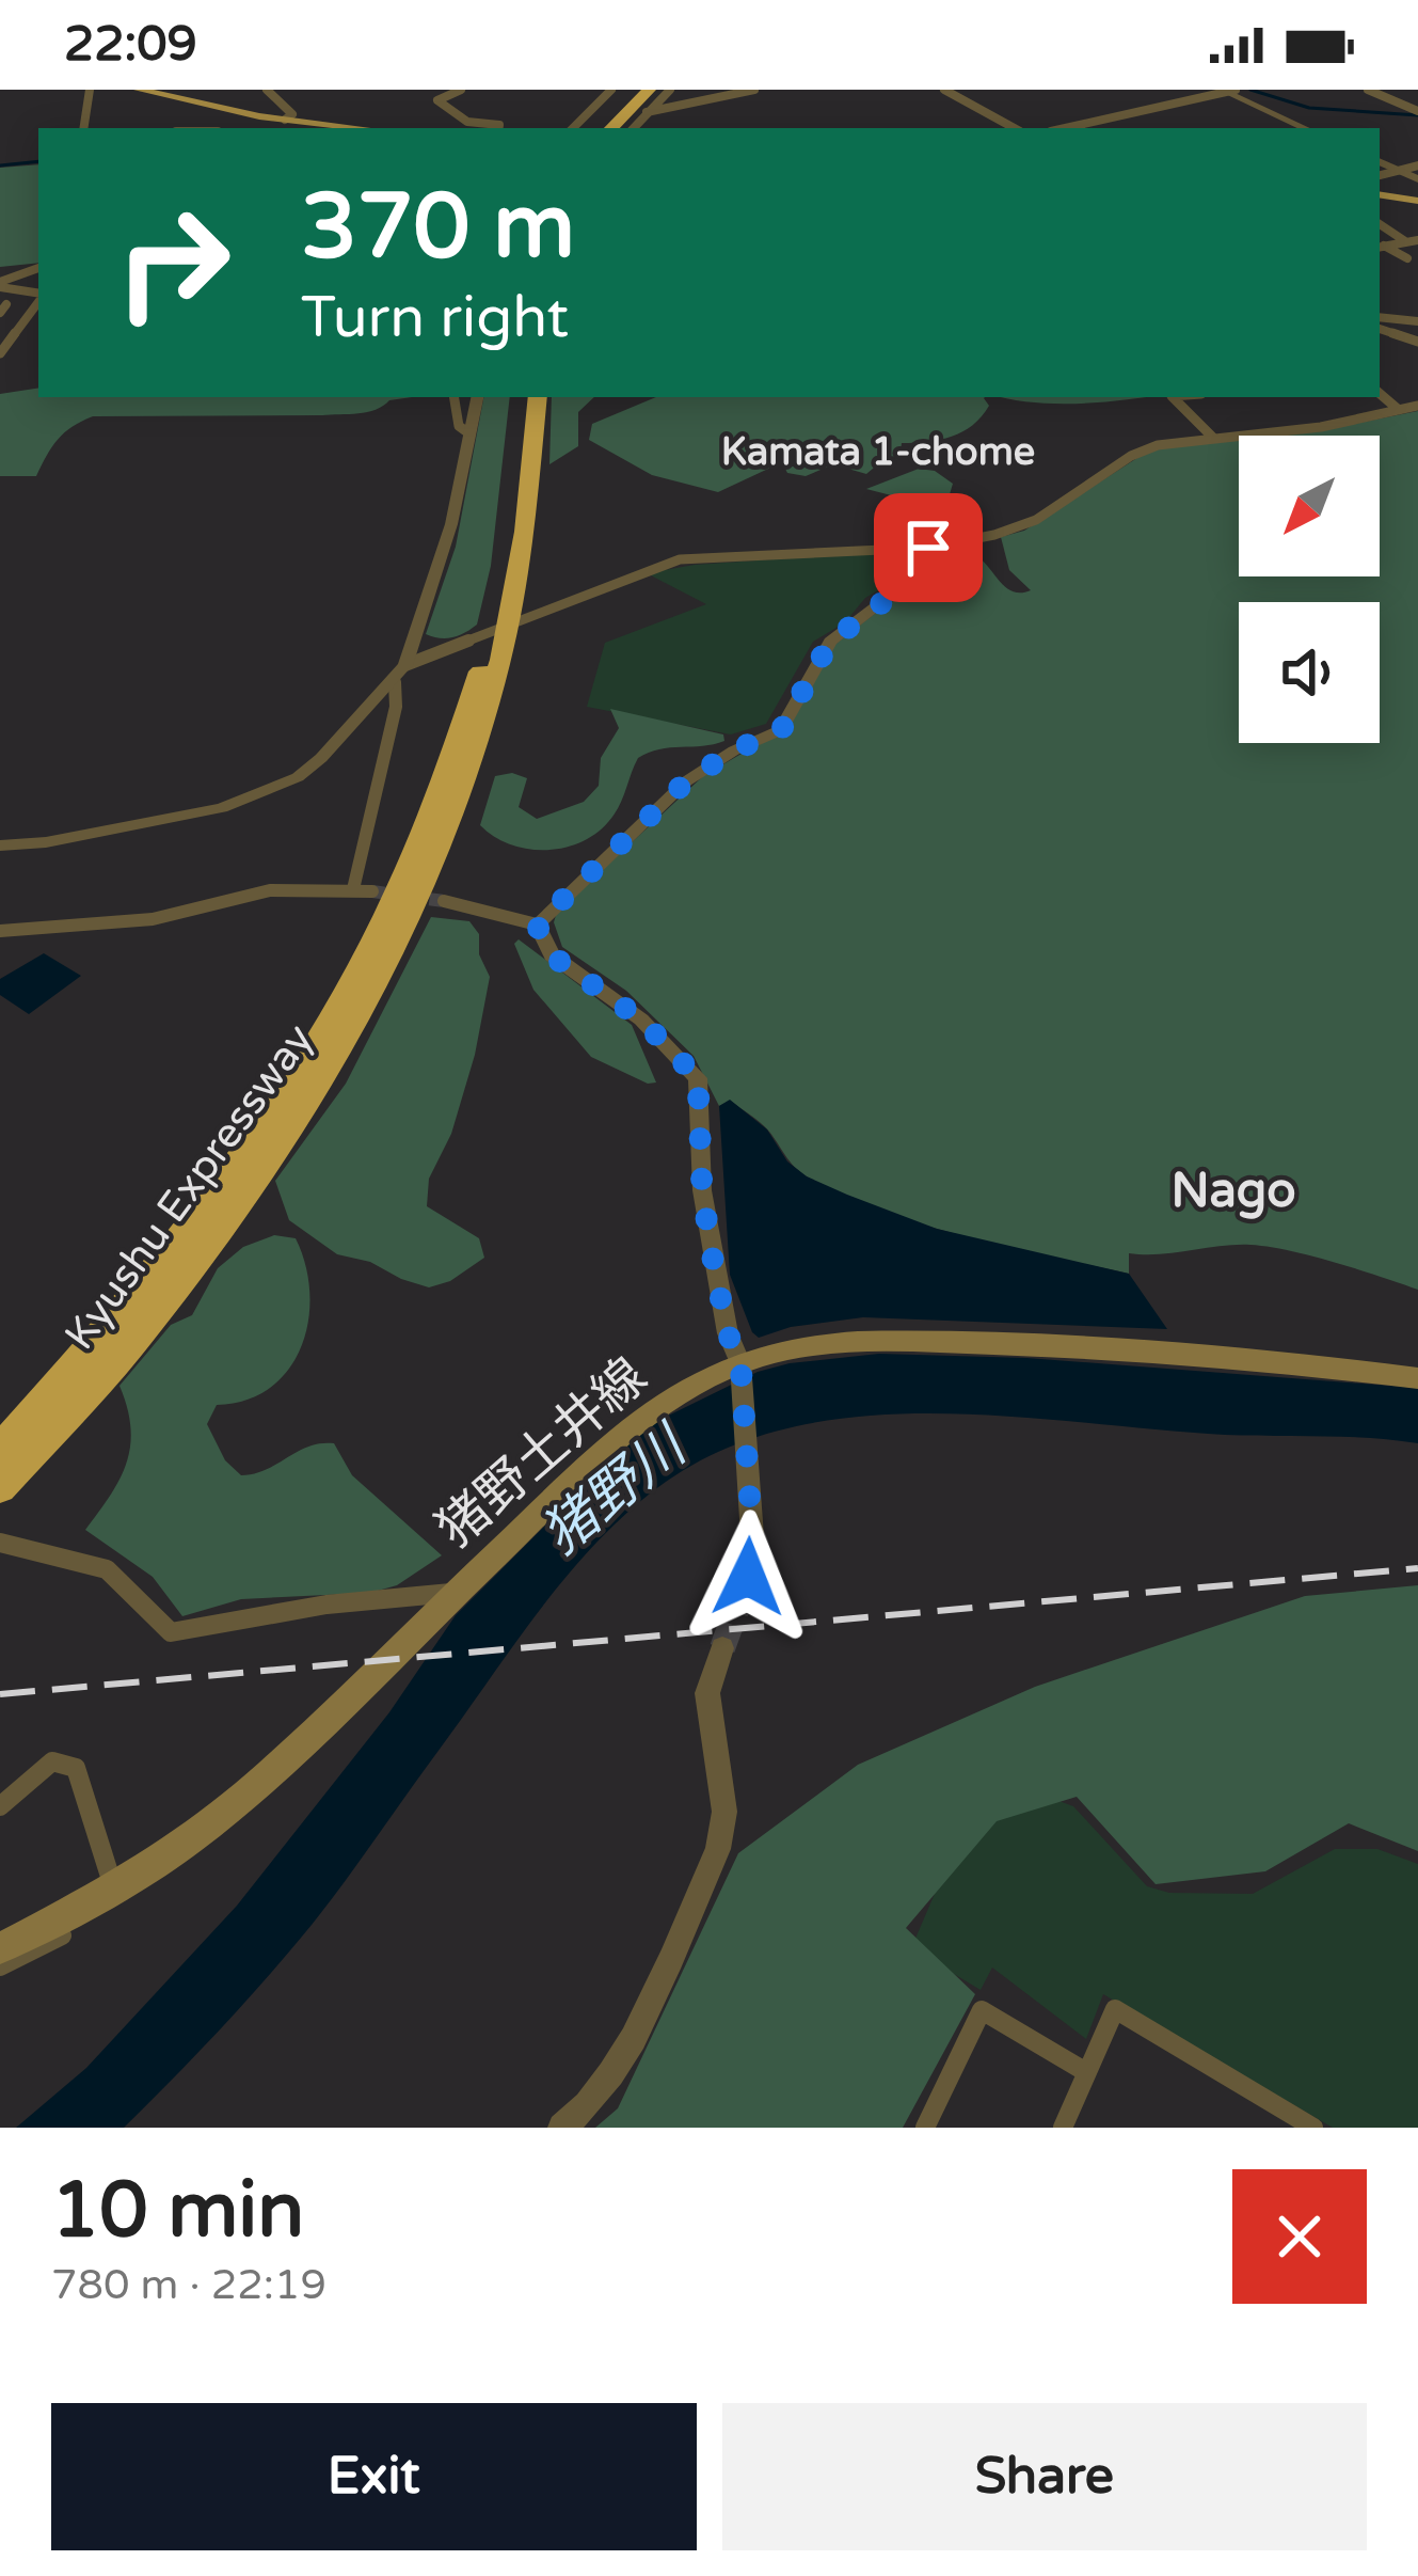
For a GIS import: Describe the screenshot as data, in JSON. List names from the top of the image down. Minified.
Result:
{"streets":{"highway":["Kyushu Expressway"],"main road":["猪野土井線"]},"districts":["Kamata 1-chome","Nago"],"water":["猪野川"],"north":"bottom left","page":{"status":"22:09","turn":["370 m","Turn right"],"heading":["10 min","780 m · 22:19"],"buttons":["Exit","Share"]}}
